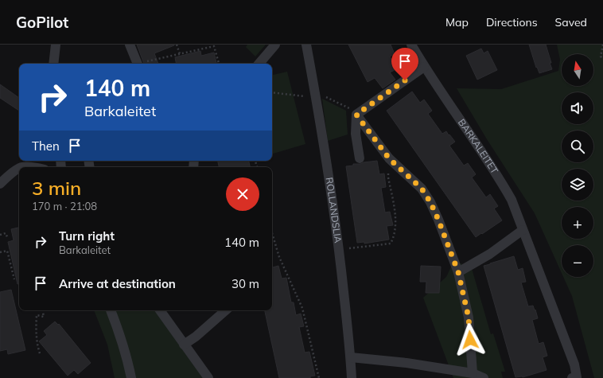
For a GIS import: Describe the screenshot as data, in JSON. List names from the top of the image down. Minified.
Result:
{"streets":{"street":["BARKALEITET","ROLLANDSLIA"]},"north":"top","page":{"header":"GoPilot","nav":["Map","Directions","Saved"],"map_buttons":["+","−"],"turn":["140 m","Barkaleitet"],"then":"Then","heading":["3 min","170 m · 21:08"],"list":[{"name":"Turn right","note":"Barkaleitet","value":"140 m"},{"name":"Arrive at destination","value":"30 m"}]}}
